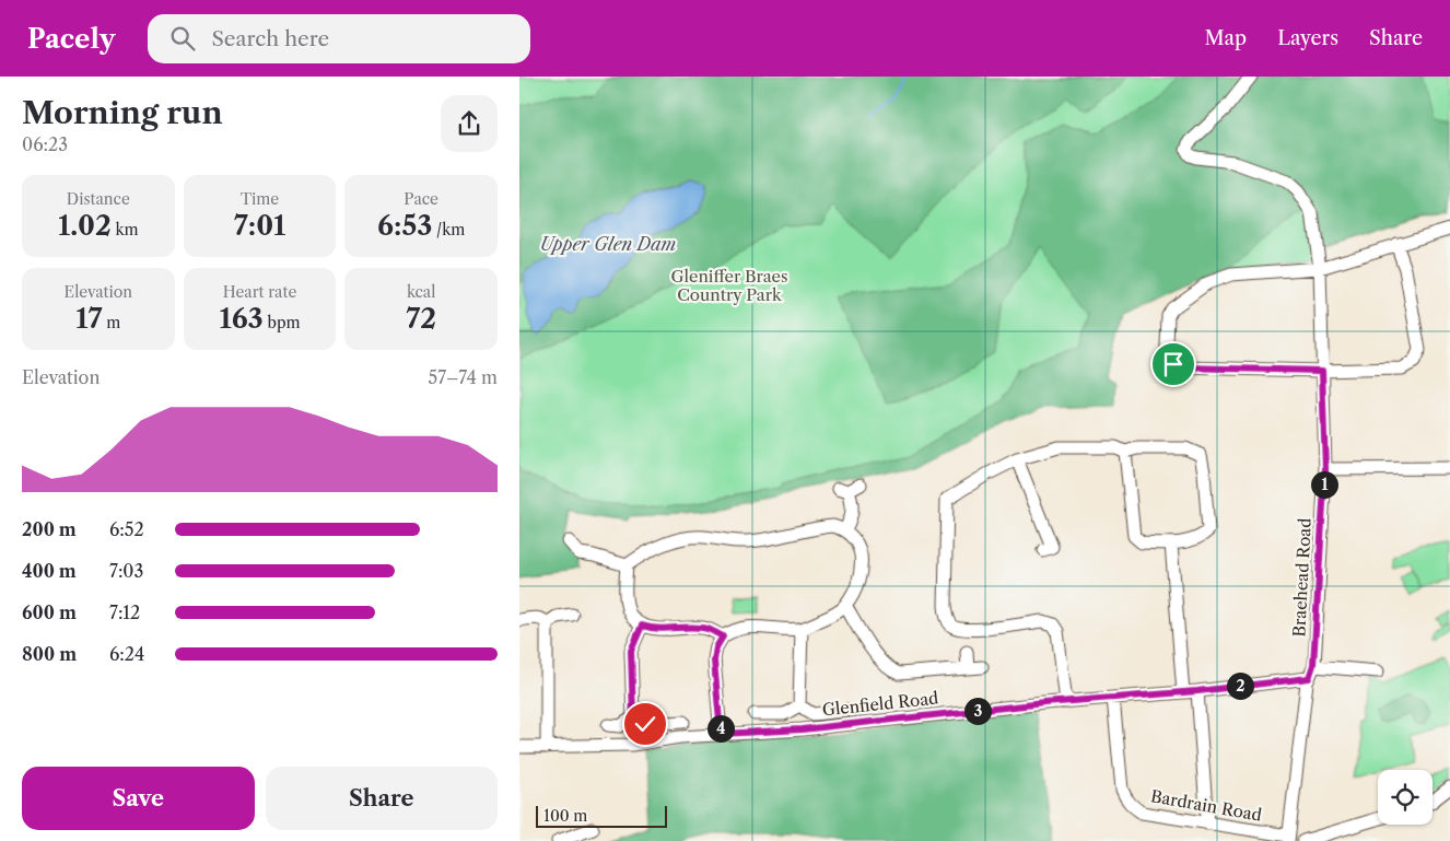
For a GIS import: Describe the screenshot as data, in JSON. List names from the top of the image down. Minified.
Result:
{"streets":{"street":["Braehead Road","Glenfield Road","Bardrain Road"]},"crossings":[["Braehead Road","Glenfield Road"],["Braehead Road","Bardrain Road"],["Glenfield Road","Bardrain Road"]],"water":["Upper Glen Dam"],"parks":["Gleniffer Braes Country Park"],"scale_bar":"100 m","page":{"header":"Pacely","search":"Search here","nav":["Map","Layers","Share"],"heading":["Morning run","06:23"],"stats":[["Distance","1.02 km"],["Time","7:01"],["Pace","6:53 /km"],["Elevation","17 m"],["Heart rate","163 bpm"],["kcal","72"]],"chart":["Elevation","57–74 m"],"pins":["1","2","3","4"],"list":[{"name":"200 m","note":"6:52"},{"name":"400 m","note":"7:03"},{"name":"600 m","note":"7:12"},{"name":"800 m","note":"6:24"}],"buttons":["Save","Share"],"scale":"100 m"}}
